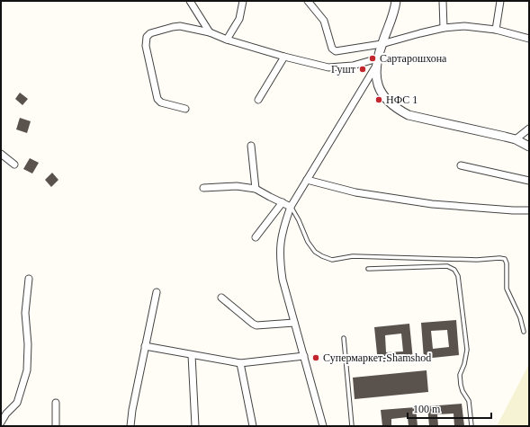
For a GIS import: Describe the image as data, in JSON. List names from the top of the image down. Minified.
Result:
{"places":["Сартарошхона","Гушт","НФС 1","Супермаркет-Shamshod"],"scale_bar":"100 m"}
